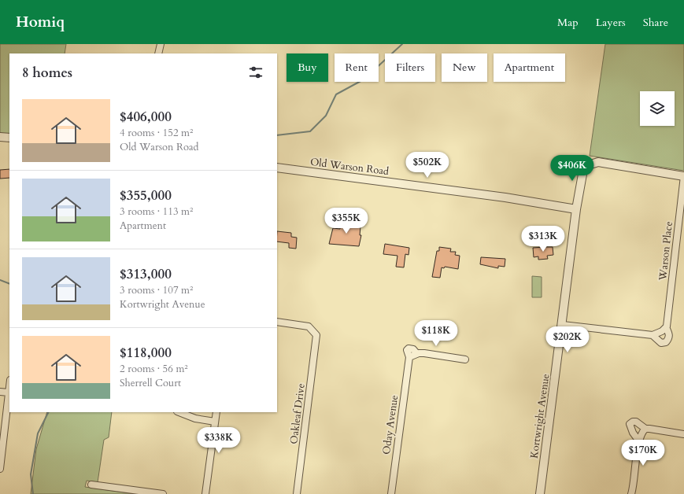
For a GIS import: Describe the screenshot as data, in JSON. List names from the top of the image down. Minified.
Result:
{"streets":{"street":["Old Warson Road","Warson Place","Oakleaf Drive","Kortwright Avenue","Oday Avenue"]},"crossings":[["Old Warson Road","Kortwright Avenue"],["Warson Place","Kortwright Avenue"]],"page":{"header":"Homiq","nav":["Map","Layers","Share"],"chip":["Buy","Rent","Filters","New","Apartment"],"heading":"8 homes","list":[{"name":"$406,000","note":"4 rooms · 152 m² · Old Warson Road"},{"name":"$355,000","note":"3 rooms · 113 m² · Apartment"},{"name":"$313,000","note":"3 rooms · 107 m² · Kortwright Avenue"},{"name":"$118,000","note":"2 rooms · 56 m² · Sherrell Court"}],"price":["$502K","$406K","$355K","$313K","$118K","$202K","$338K","$170K"]}}
